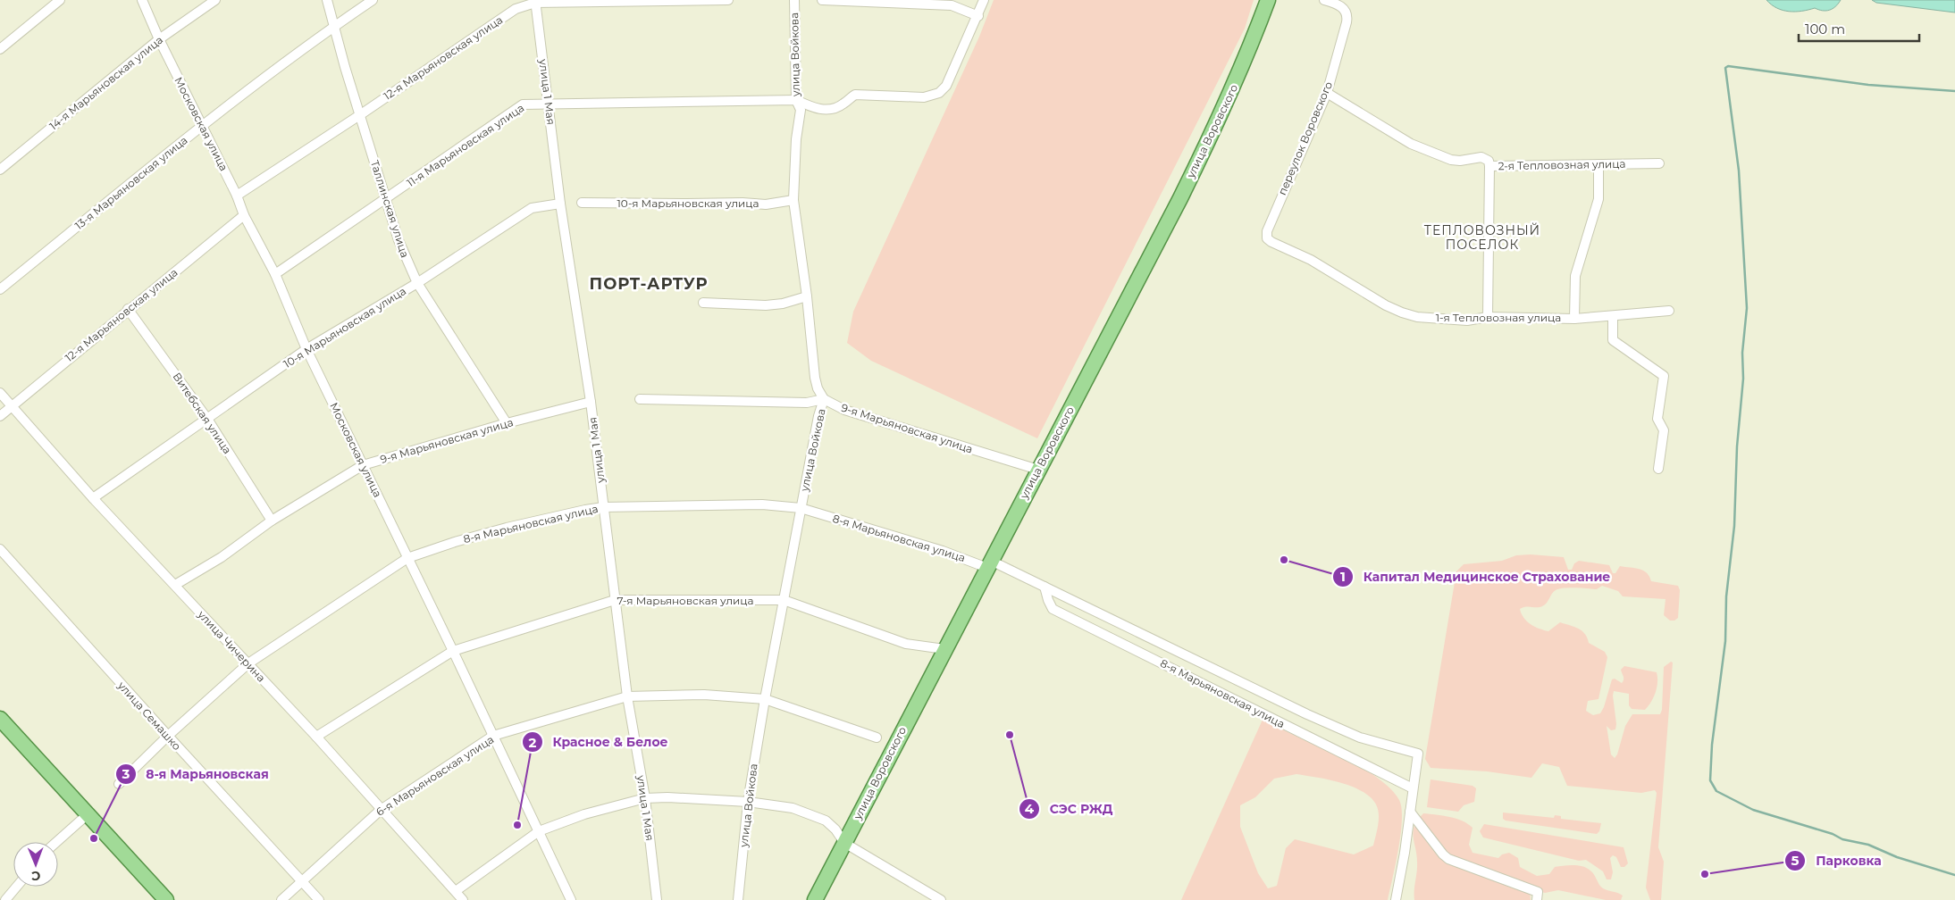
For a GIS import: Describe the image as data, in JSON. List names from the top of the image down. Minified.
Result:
{"streets":{"main road":["улица Воровского"],"street":["улица Войкова","12-я Марьяновская улица","14-я Марьяновская улица","улица 1 Мая","Московская улица","переулок Воровского","11-я Марьяновская улица","2-я Тепловозная улица","13-я Марьяновская улица","10-я Марьяновская улица","Таллинская улица","1-я Тепловозная улица","Витебская улица","9-я Марьяновская улица","8-я Марьяновская улица","7-я Марьяновская улица","улица Чичерина","улица Семашко","6-я Марьяновская улица"]},"crossings":[["улица Войкова","11-я Марьяновская улица"],["улица Войкова","10-я Марьяновская улица"],["улица Войкова","9-я Марьяновская улица"],["улица Войкова","8-я Марьяновская улица"],["улица Войкова","7-я Марьяновская улица"],["улица Войкова","6-я Марьяновская улица"],["12-я Марьяновская улица","улица 1 Мая"],["12-я Марьяновская улица","Московская улица"],["12-я Марьяновская улица","Таллинская улица"],["12-я Марьяновская улица","Витебская улица"],["12-я Марьяновская улица","улица Чичерина"],["14-я Марьяновская улица","Московская улица"],["улица 1 Мая","11-я Марьяновская улица"],["улица 1 Мая","10-я Марьяновская улица"],["улица 1 Мая","9-я Марьяновская улица"],["улица 1 Мая","8-я Марьяновская улица"],["улица 1 Мая","7-я Марьяновская улица"],["улица 1 Мая","6-я Марьяновская улица"],["Московская улица","11-я Марьяновская улица"],["Московская улица","13-я Марьяновская улица"],["Московская улица","10-я Марьяновская улица"],["Московская улица","9-я Марьяновская улица"],["Московская улица","8-я Марьяновская улица"],["Московская улица","7-я Марьяновская улица"],["Московская улица","6-я Марьяновская улица"],["улица Воровского","9-я Марьяновская улица"],["улица Воровского","8-я Марьяновская улица"],["улица Воровского","7-я Марьяновская улица"],["переулок Воровского","2-я Тепловозная улица"],["переулок Воровского","1-я Тепловозная улица"],["11-я Марьяновская улица","Таллинская улица"],["13-я Марьяновская улица","Таллинская улица"],["10-я Марьяновская улица","Таллинская улица"],["10-я Марьяновская улица","Витебская улица"],["10-я Марьяновская улица","улица Чичерина"],["Таллинская улица","9-я Марьяновская улица"],["Витебская улица","9-я Марьяновская улица"],["9-я Марьяновская улица","улица Чичерина"],["8-я Марьяновская улица","улица Чичерина"],["8-я Марьяновская улица","улица Семашко"],["7-я Марьяновская улица","улица Чичерина"],["улица Чичерина","6-я Марьяновская улица"],["улица Семашко","6-я Марьяновская улица"]],"districts":["ТЕПЛОВОЗНЫЙ ПОСЕЛОК","ПОРТ-АРТУР"],"places":["Капитал Медицинское Страхование","СЭС РЖД","Красное & Белое","8-я Марьяновская","Парковка"],"scale_bar":"100 m","north":"bottom"}
